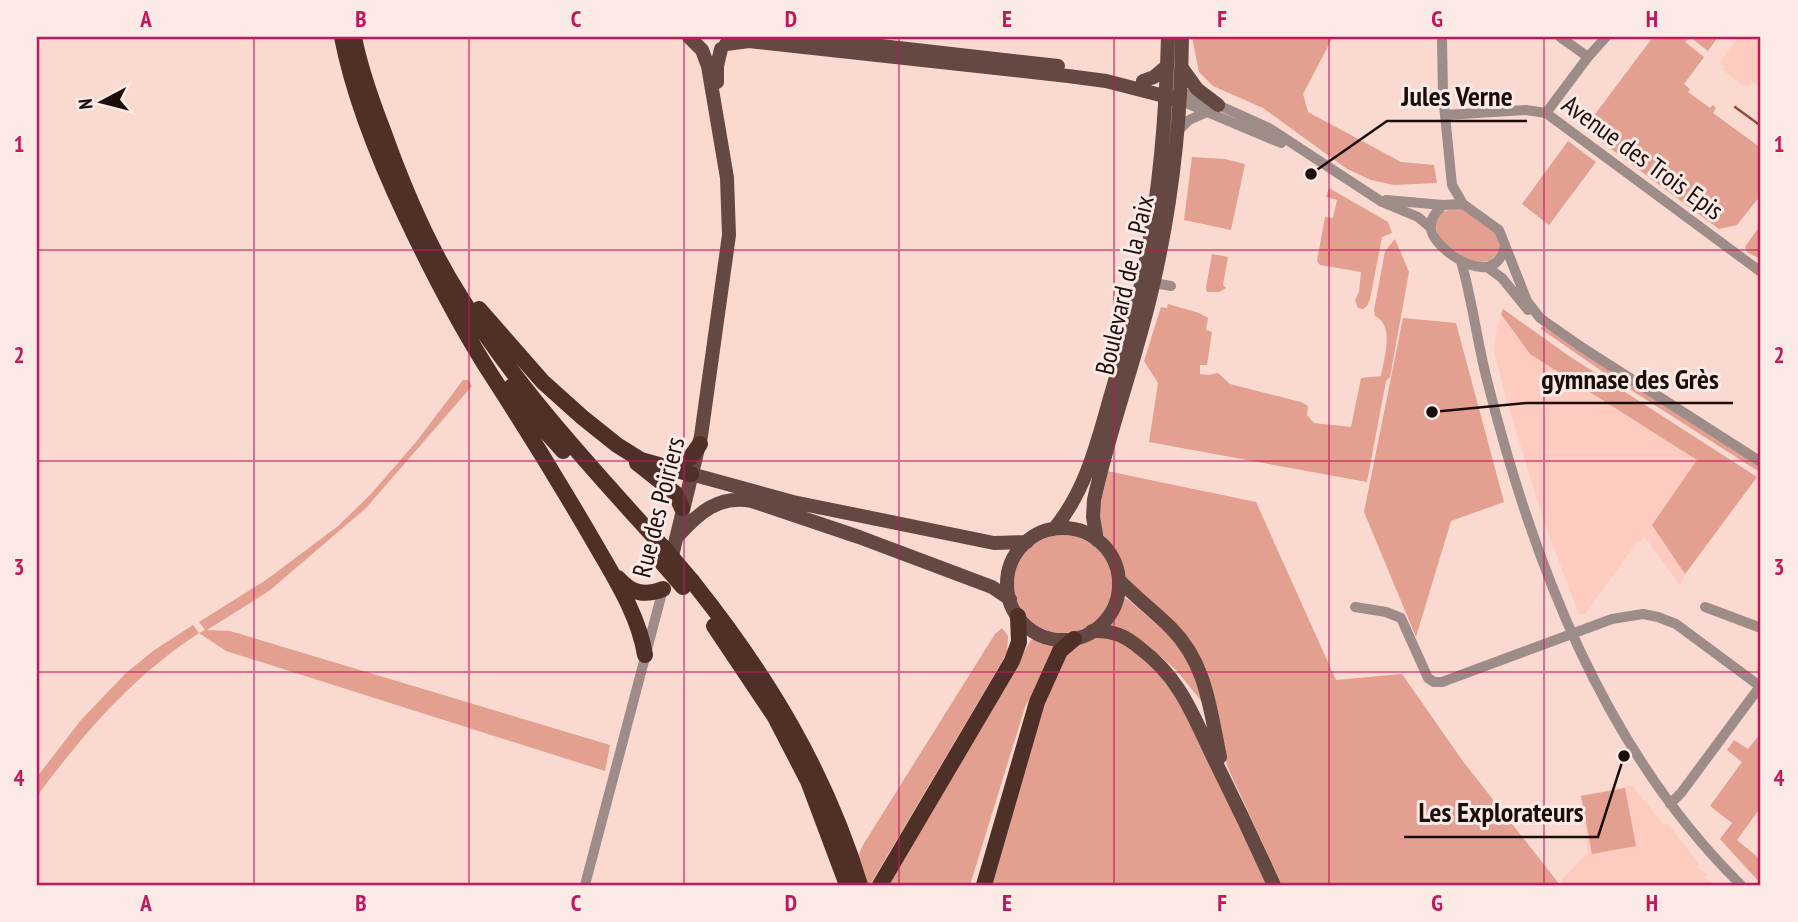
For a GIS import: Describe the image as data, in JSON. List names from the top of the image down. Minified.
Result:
{"streets":{"main road":["Boulevard de la Paix","Rue des Poiriers"],"street":["Avenue des Trois Epis"]},"places":["Jules Verne","gymnase des Grès","Les Explorateurs"],"north":"left","grid":{"columns":["A","B","C","D","E","F","G","H"],"rows":["1","2","3","4"]}}
